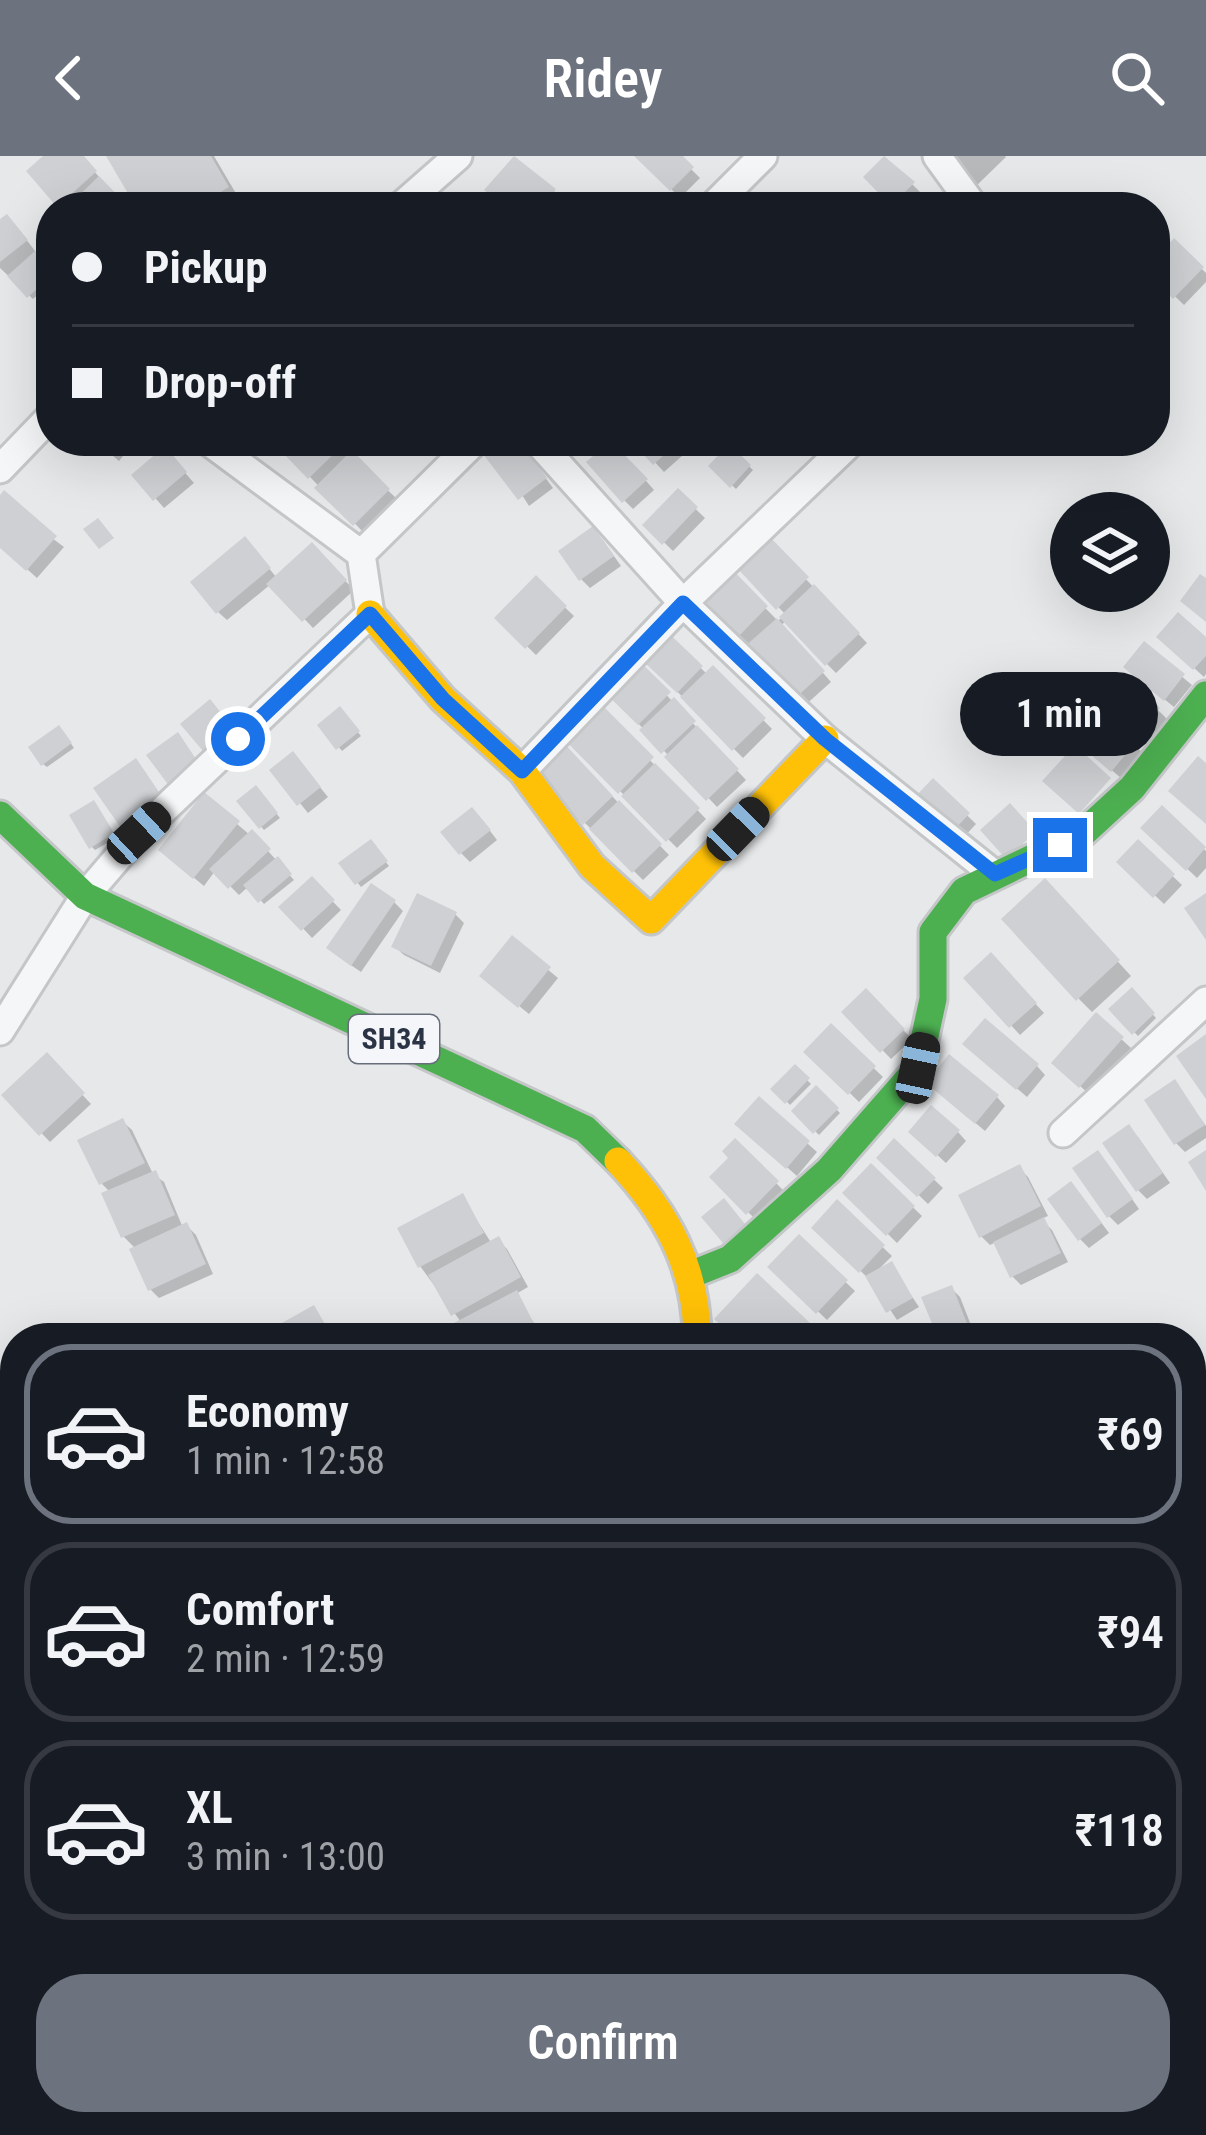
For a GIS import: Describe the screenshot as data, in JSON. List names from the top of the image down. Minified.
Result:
{"streets":{"street":["SH34"]},"page":{"header":"Ridey","banner":["Pickup","Drop-off"],"bubble":"1 min","list":[{"name":"Economy","note":"1 min · 12:58","value":"₹69"},{"name":"Comfort","note":"2 min · 12:59","value":"₹94"},{"name":"XL","note":"3 min · 13:00","value":"₹118"}],"buttons":"Confirm"}}
